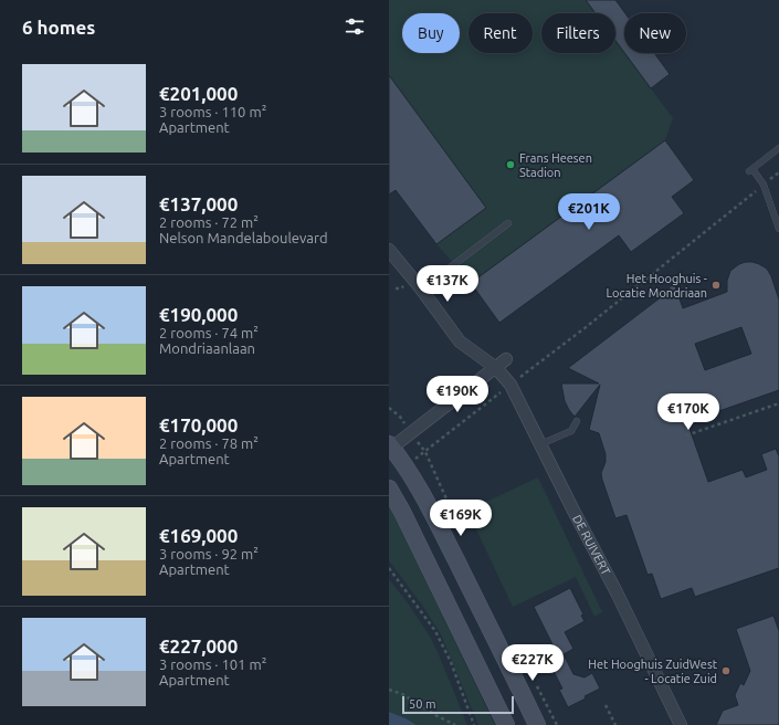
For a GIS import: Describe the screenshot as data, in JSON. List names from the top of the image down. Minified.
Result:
{"streets":{"street":["DE RUIVERT"]},"places":["Frans Heesen Stadion","Het Hooghuis - Locatie Mondriaan","Het Hooghuis ZuidWest - Locatie Zuid"],"scale_bar":"50 m","page":{"heading":"6 homes","chip":["Buy","Rent","Filters","New"],"list":[{"name":"€201,000","note":"3 rooms · 110 m² · Apartment"},{"name":"€137,000","note":"2 rooms · 72 m² · Nelson Mandelaboulevard"},{"name":"€190,000","note":"2 rooms · 74 m² · Mondriaanlaan"},{"name":"€170,000","note":"2 rooms · 78 m² · Apartment"},{"name":"€169,000","note":"3 rooms · 92 m² · Apartment"},{"name":"€227,000","note":"3 rooms · 101 m² · Apartment"}],"price":["€201K","€137K","€190K","€170K","€169K","€227K"],"scale":"50 m"}}
